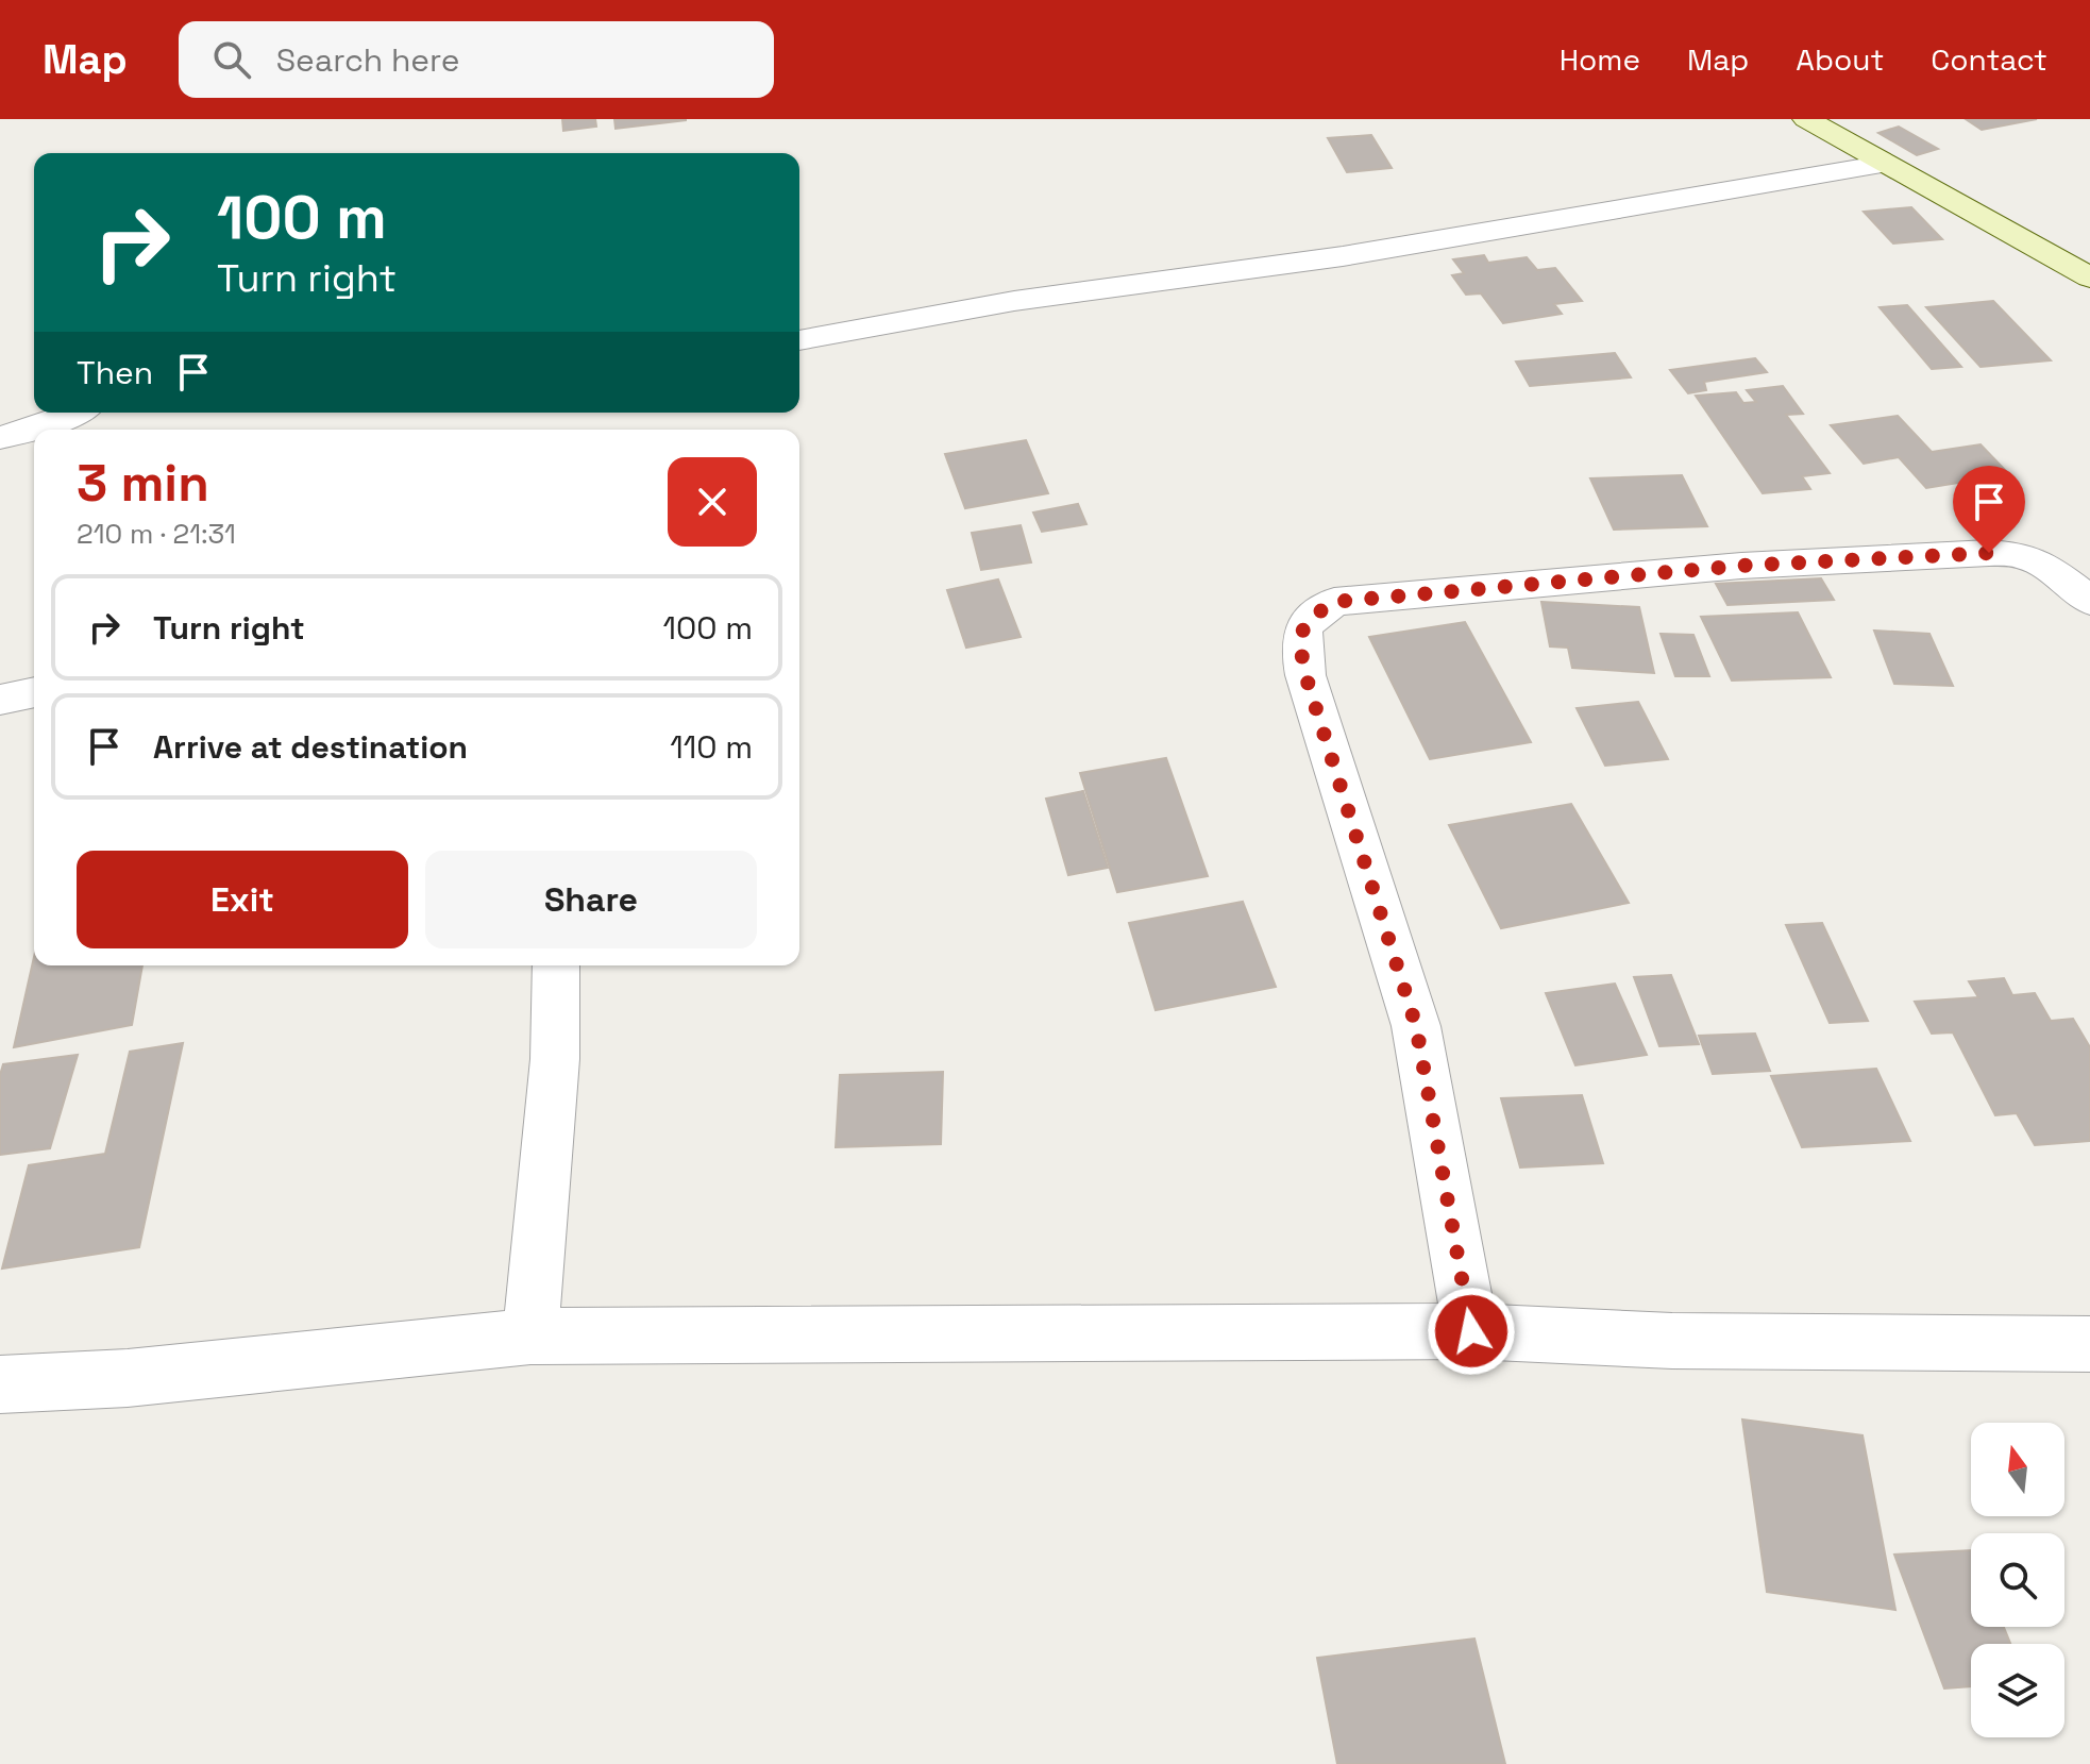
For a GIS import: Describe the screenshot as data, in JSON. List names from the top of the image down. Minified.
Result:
{"north":"top","page":{"header":"Map","search":"Search here","nav":["Home","Map","About","Contact"],"turn":["100 m","Turn right"],"then":"Then","heading":["3 min","210 m · 21:31"],"list":[{"name":"Turn right","value":"100 m"},{"name":"Arrive at destination","value":"110 m"}],"buttons":["Exit","Share"]}}
